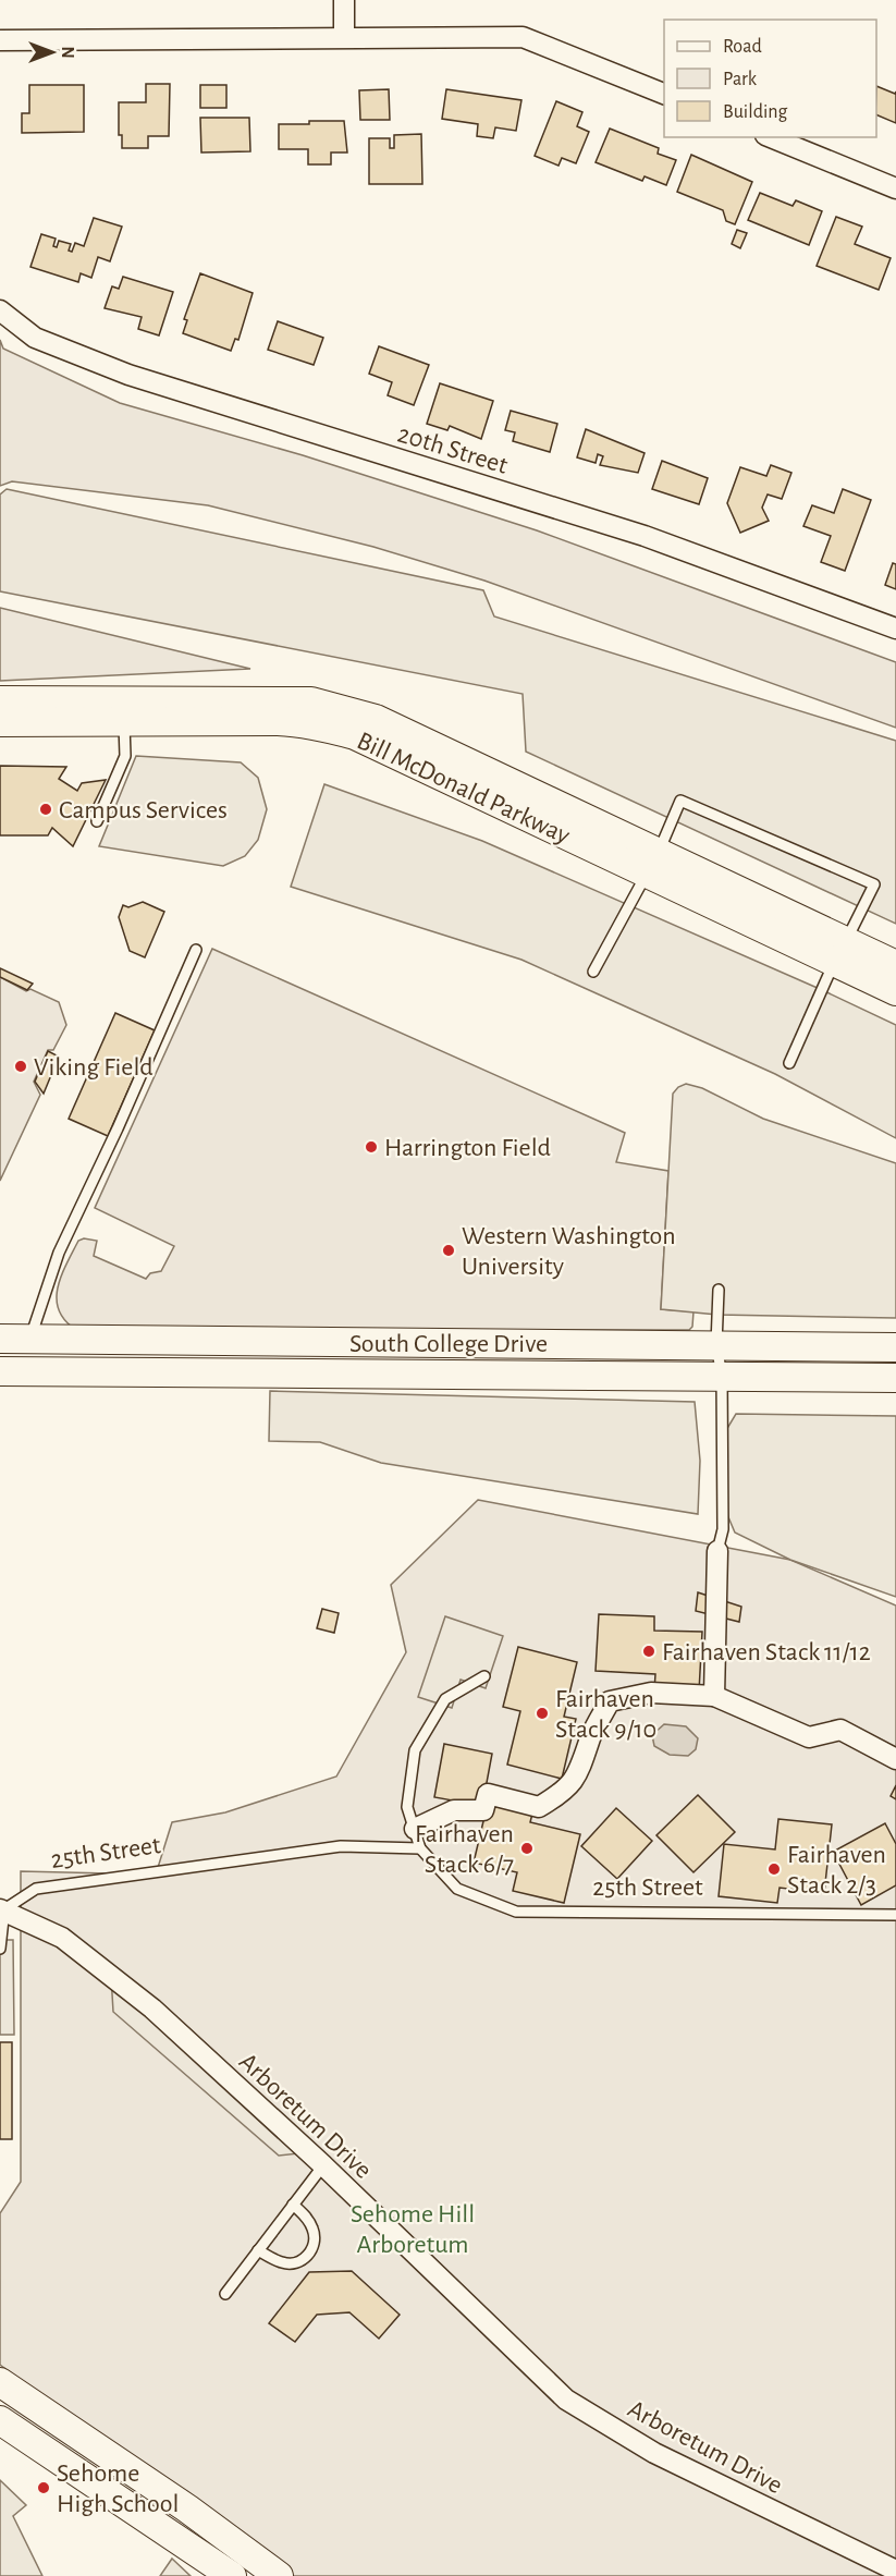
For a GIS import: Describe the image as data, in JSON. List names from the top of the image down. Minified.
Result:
{"streets":{"main road":["Bill McDonald Parkway","South College Drive"],"street":["20th Street","Arboretum Drive"],"lane":["25th Street"]},"crossings":[["25th Street","Arboretum Drive"]],"parks":["Sehome Hill Arboretum"],"places":["Campus Services","Viking Field","Harrington Field","Western Washington University","Fairhaven Stack 11/12","Fairhaven Stack 9/10","Fairhaven Stack 6/7","Fairhaven Stack 2/3","Sehome High School"],"legend":["Road","Park","Building"],"north":"right"}
